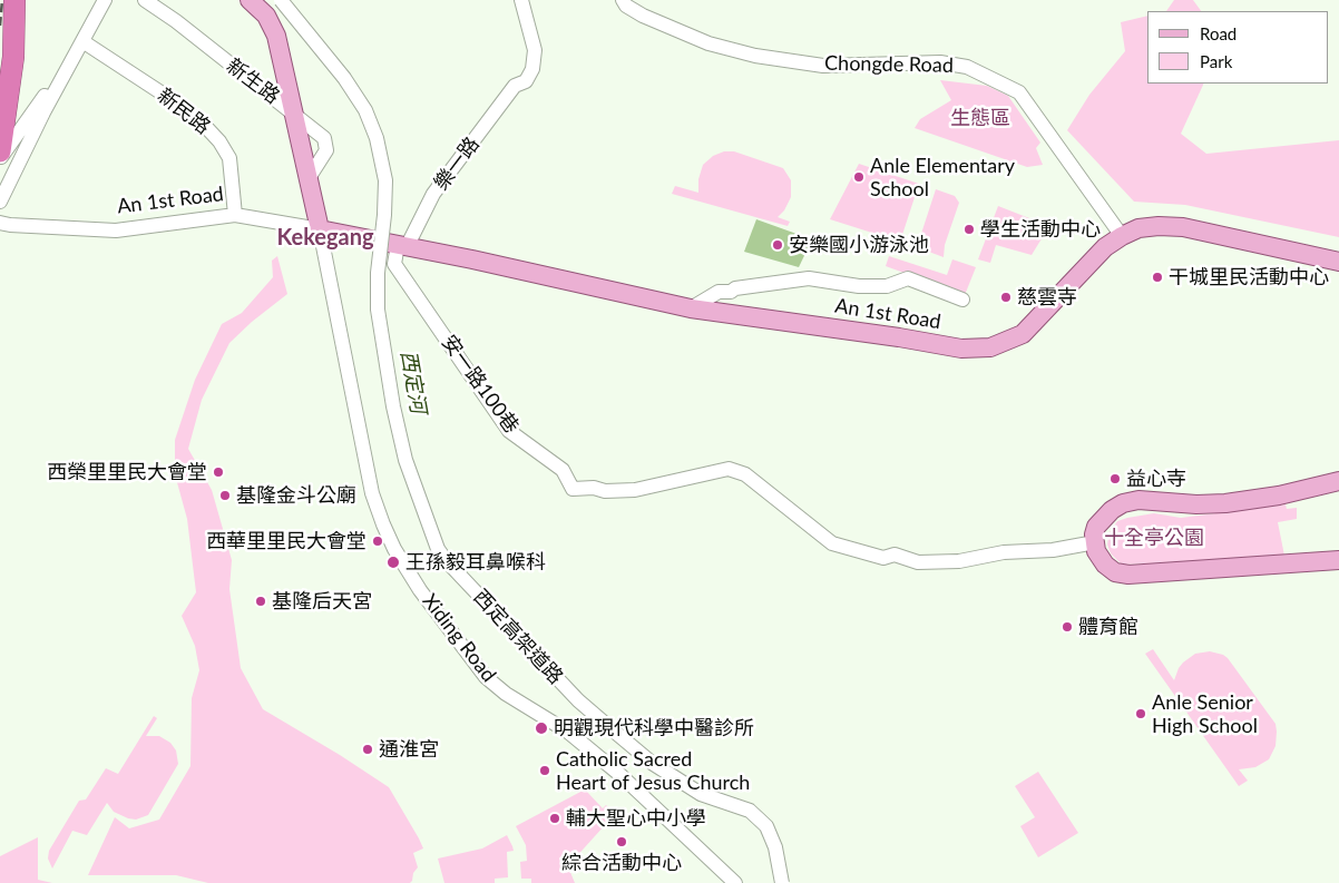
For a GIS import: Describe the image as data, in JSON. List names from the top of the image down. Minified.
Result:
{"streets":{"main road":["An 1st Road"],"street":["Chongde Road","新生路","新民路","樂一路","安一路100巷","西定高架道路","Xiding Road"]},"crossings":[["Chongde Road","An 1st Road"],["新民路","An 1st Road"],["樂一路","An 1st Road"],["樂一路","安一路100巷"],["An 1st Road","安一路100巷"],["An 1st Road","Xiding Road"]],"districts":["Kekegang"],"water":["西定河"],"parks":["生態區","十全亭公園"],"places":["Anle Elementary School","學生活動中心","安樂國小游泳池","干城里民活動中心","慈雲寺","西榮里里民大會堂","益心寺","基隆金斗公廟","西華里里民大會堂","王孫毅耳鼻喉科","基隆后天宮","體育館","Anle Senior High School","明觀現代科學中醫診所","通淮宮","Catholic Sacred Heart of Jesus Church","輔大聖心中小學","綜合活動中心"],"legend":["Road","Park"]}
